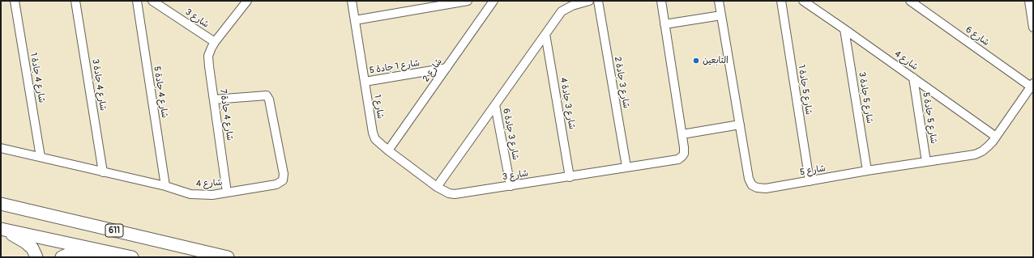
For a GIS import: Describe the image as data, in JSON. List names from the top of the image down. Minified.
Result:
{"streets":{"main road":["611"],"street":["شارع 3","شارع 6","شارع 4","شارع 1 جادة 5","شارع 2","شارع 4 جادة 1","شارع 3 جادة 2","شارع 4 جادة 3","شارع 5 جادة 1","شارع 4 جادة 5","شارع 5 جادة 3","شارع 3 جادة 4","شارع 1","شارع 4 جادة 7","شارع 5 جادة 5","شارع 3 جادة 6","شارع 5"]},"crossings":[["شارع 3","شارع 3 جادة 2"],["شارع 3","شارع 3 جادة 4"],["شارع 3","شارع 1"],["شارع 3","شارع 4 جادة 7"],["شارع 3","شارع 3 جادة 6"],["شارع 6","شارع 5"],["شارع 4","شارع 4 جادة 1"],["شارع 4","شارع 4 جادة 3"],["شارع 4","شارع 4 جادة 5"],["شارع 4","شارع 5 جادة 3"],["شارع 4","شارع 4 جادة 7"],["شارع 4","شارع 5 جادة 5"],["شارع 4","شارع 5"],["شارع 1 جادة 5","شارع 2"],["شارع 1 جادة 5","شارع 1"],["شارع 2","شارع 1"],["شارع 5 جادة 1","شارع 5"],["شارع 5 جادة 3","شارع 5"],["شارع 5 جادة 5","شارع 5"]],"places":["التابعين"]}
